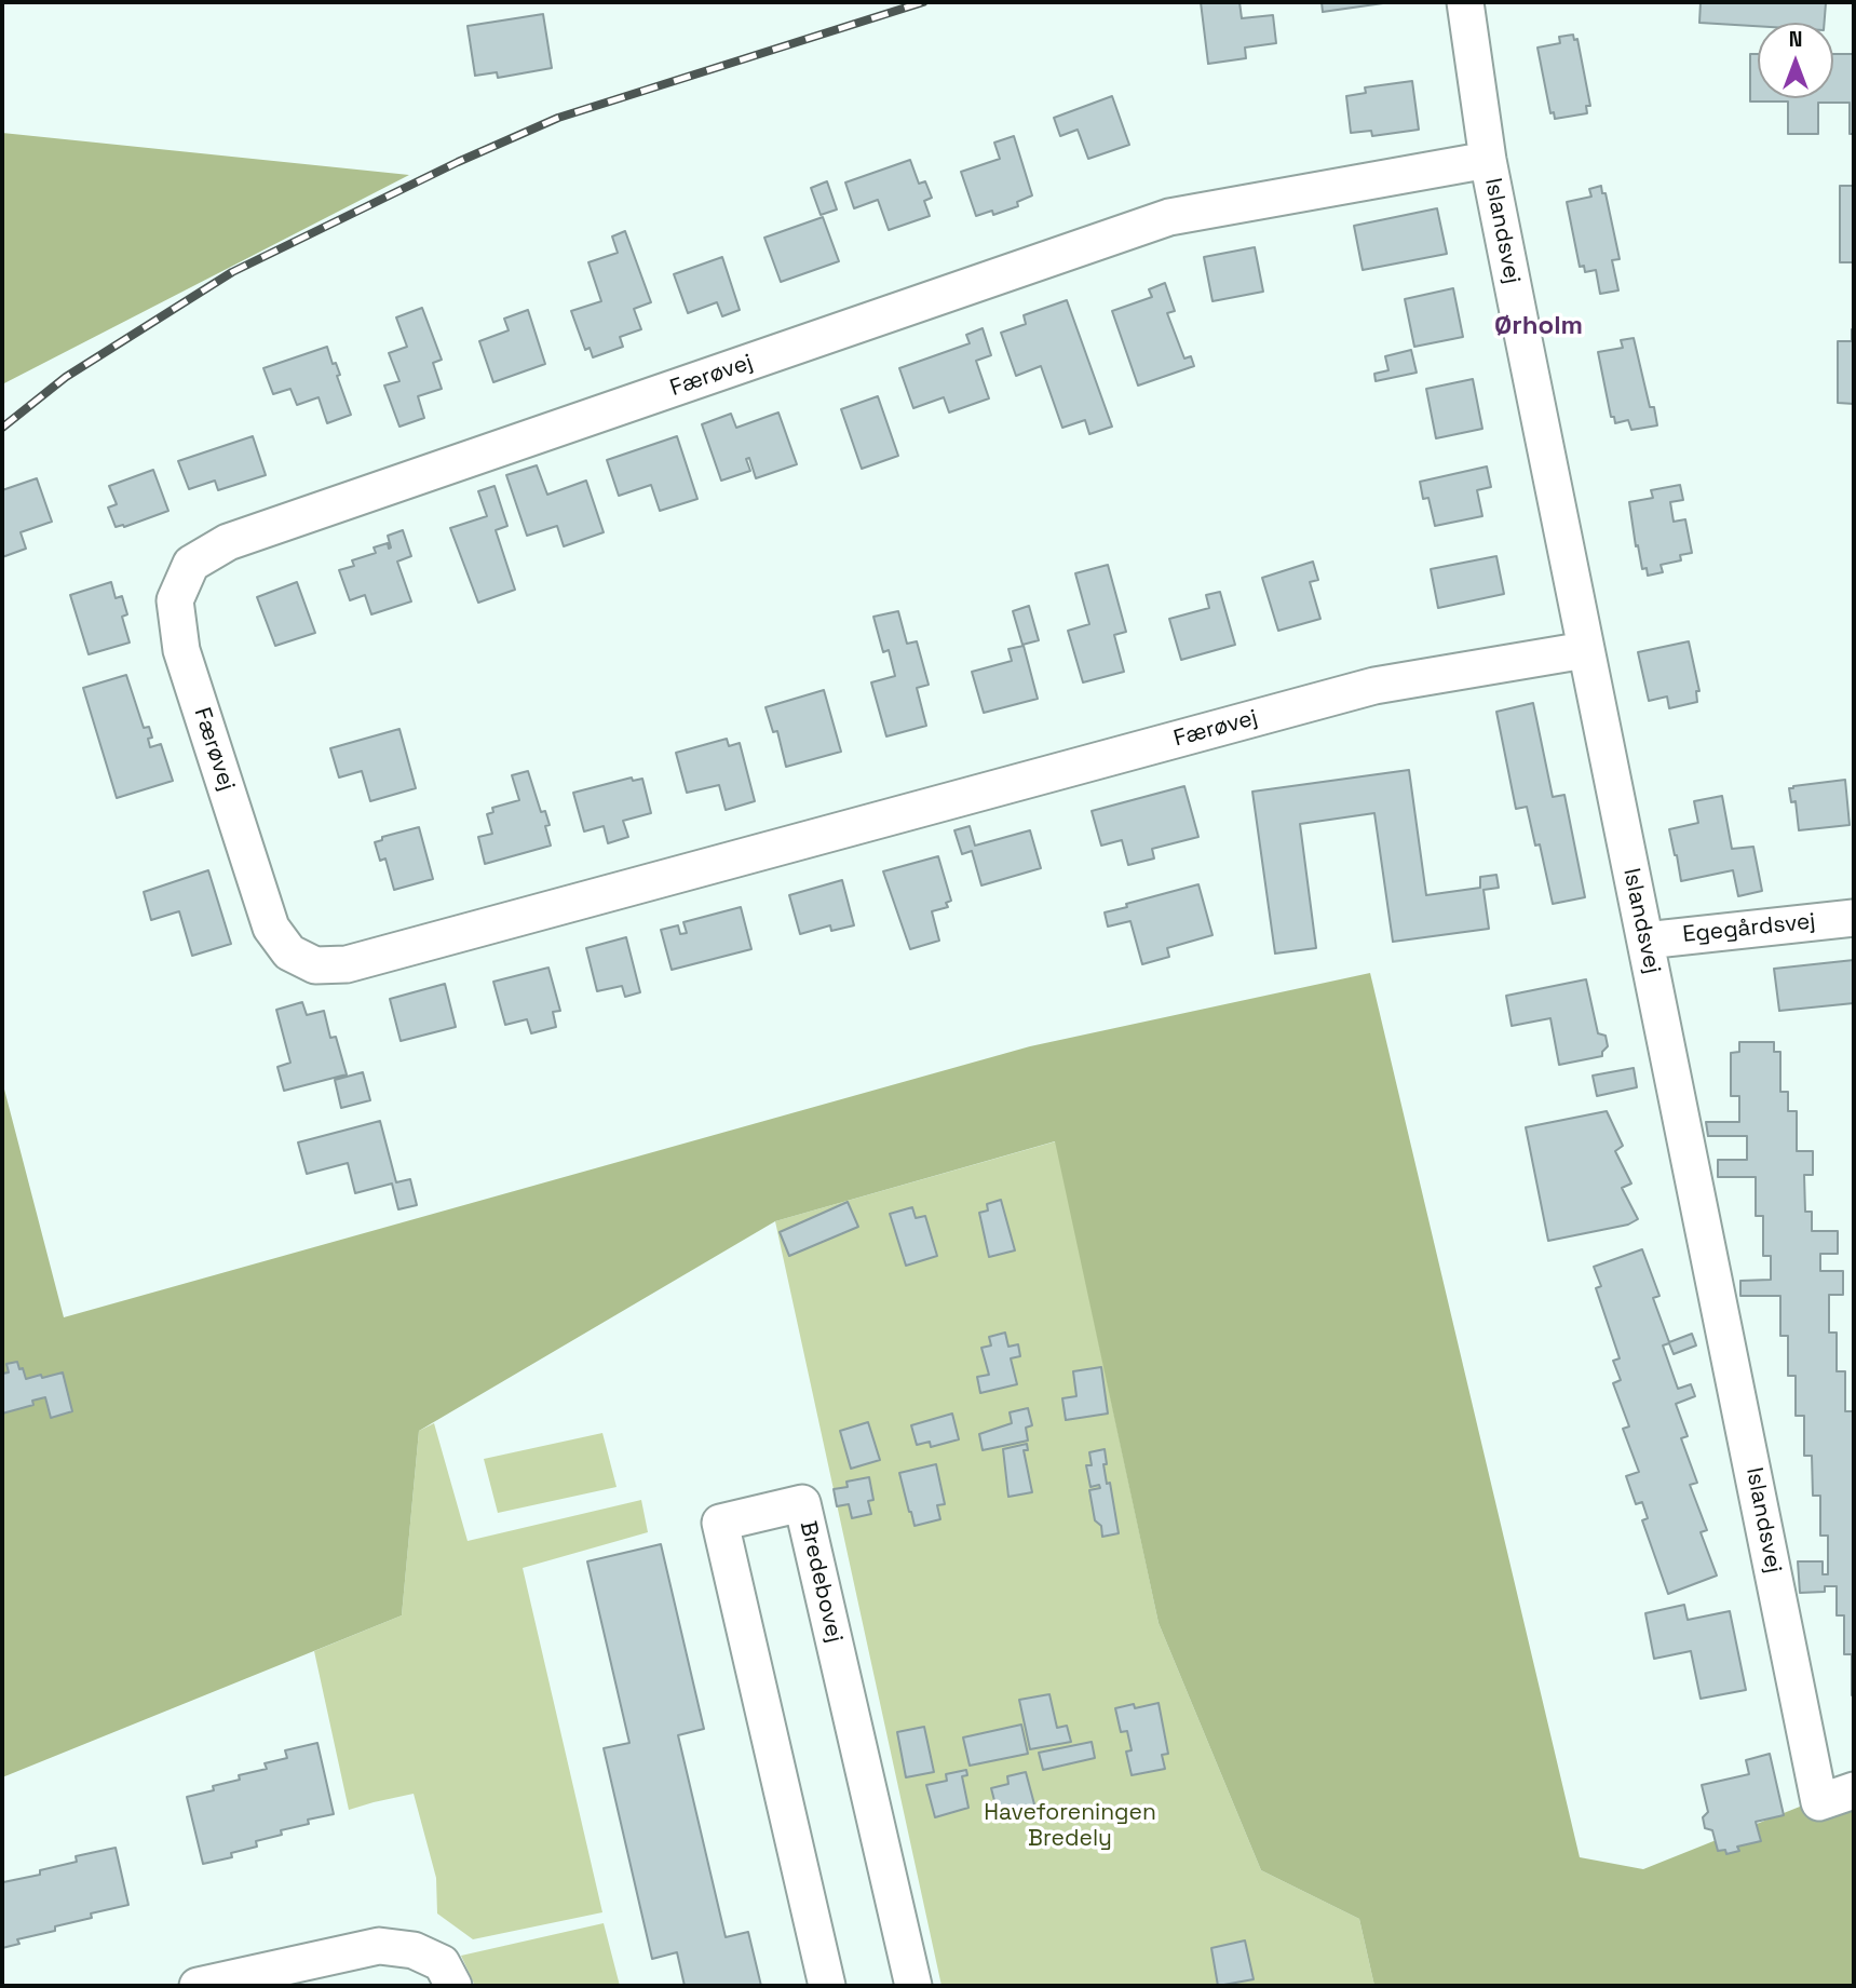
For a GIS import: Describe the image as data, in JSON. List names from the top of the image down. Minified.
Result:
{"streets":{"street":["Islandsvej","Færøvej","Egegårdsvej","Bredebovej"]},"crossings":[["Islandsvej","Færøvej"],["Islandsvej","Egegårdsvej"]],"districts":["Ørholm"],"parks":["Haveforeningen Bredely"],"north":"top"}
